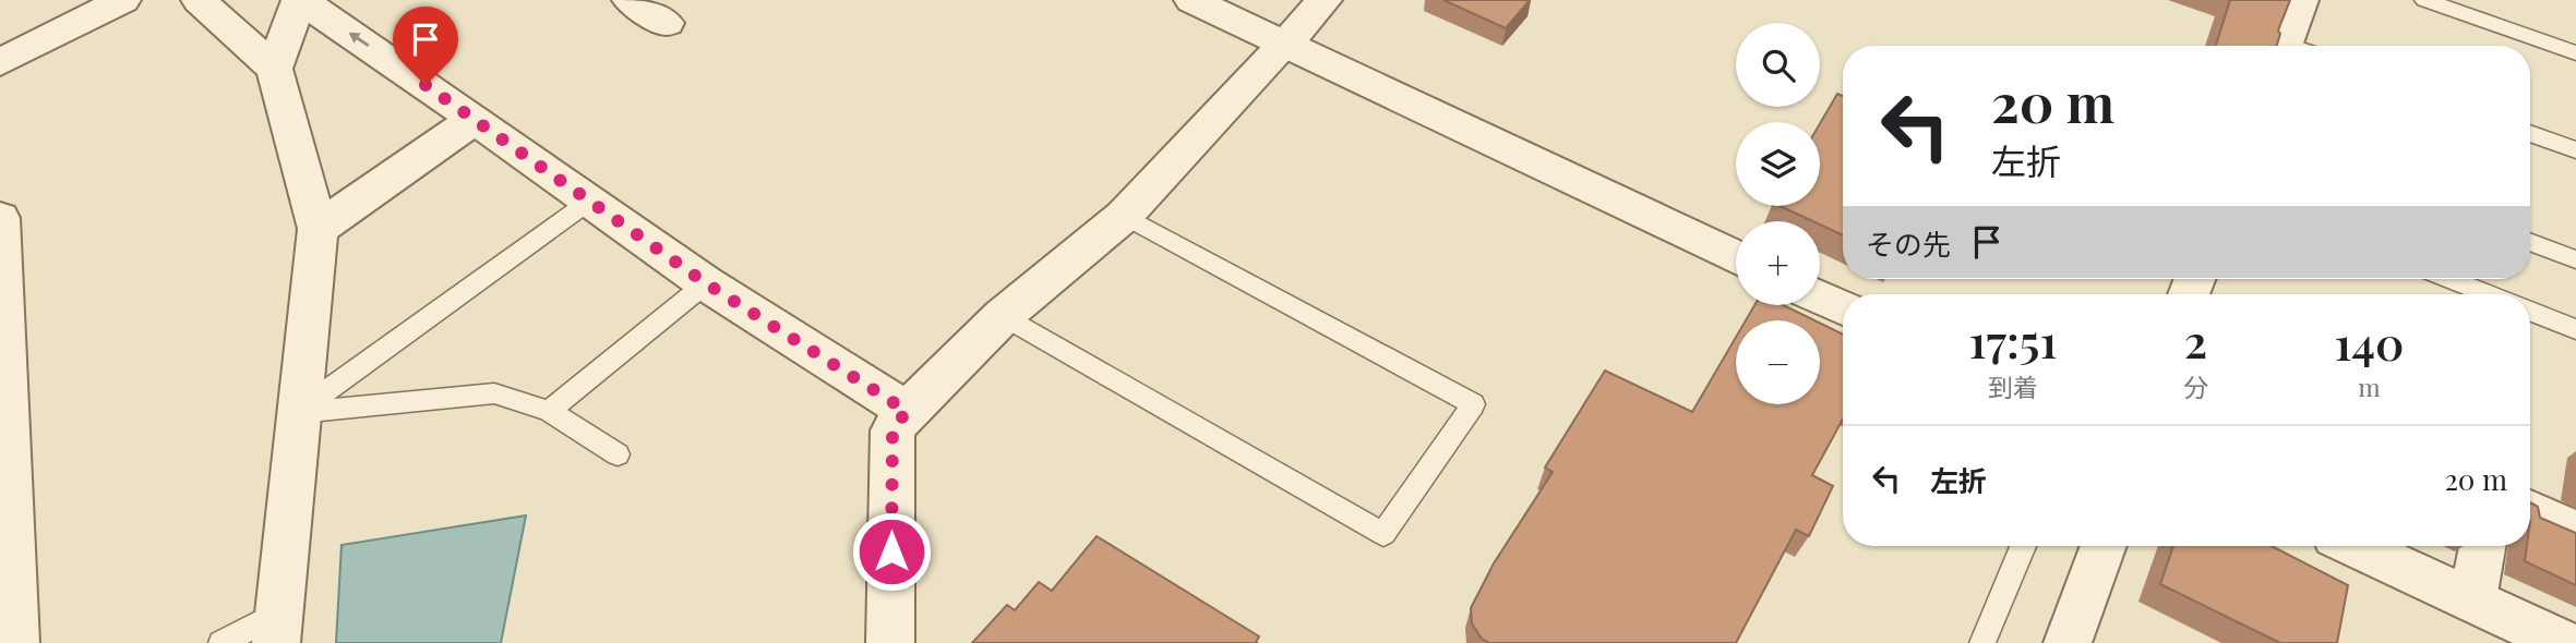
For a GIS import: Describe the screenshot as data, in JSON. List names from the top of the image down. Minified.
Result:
{"page":{"map_buttons":["+","−"],"turn":["20 m","左折"],"then":"その先","eta":["17:51","到着","2","分","140","m"],"list":[{"name":"左折","value":"20 m"}]}}
